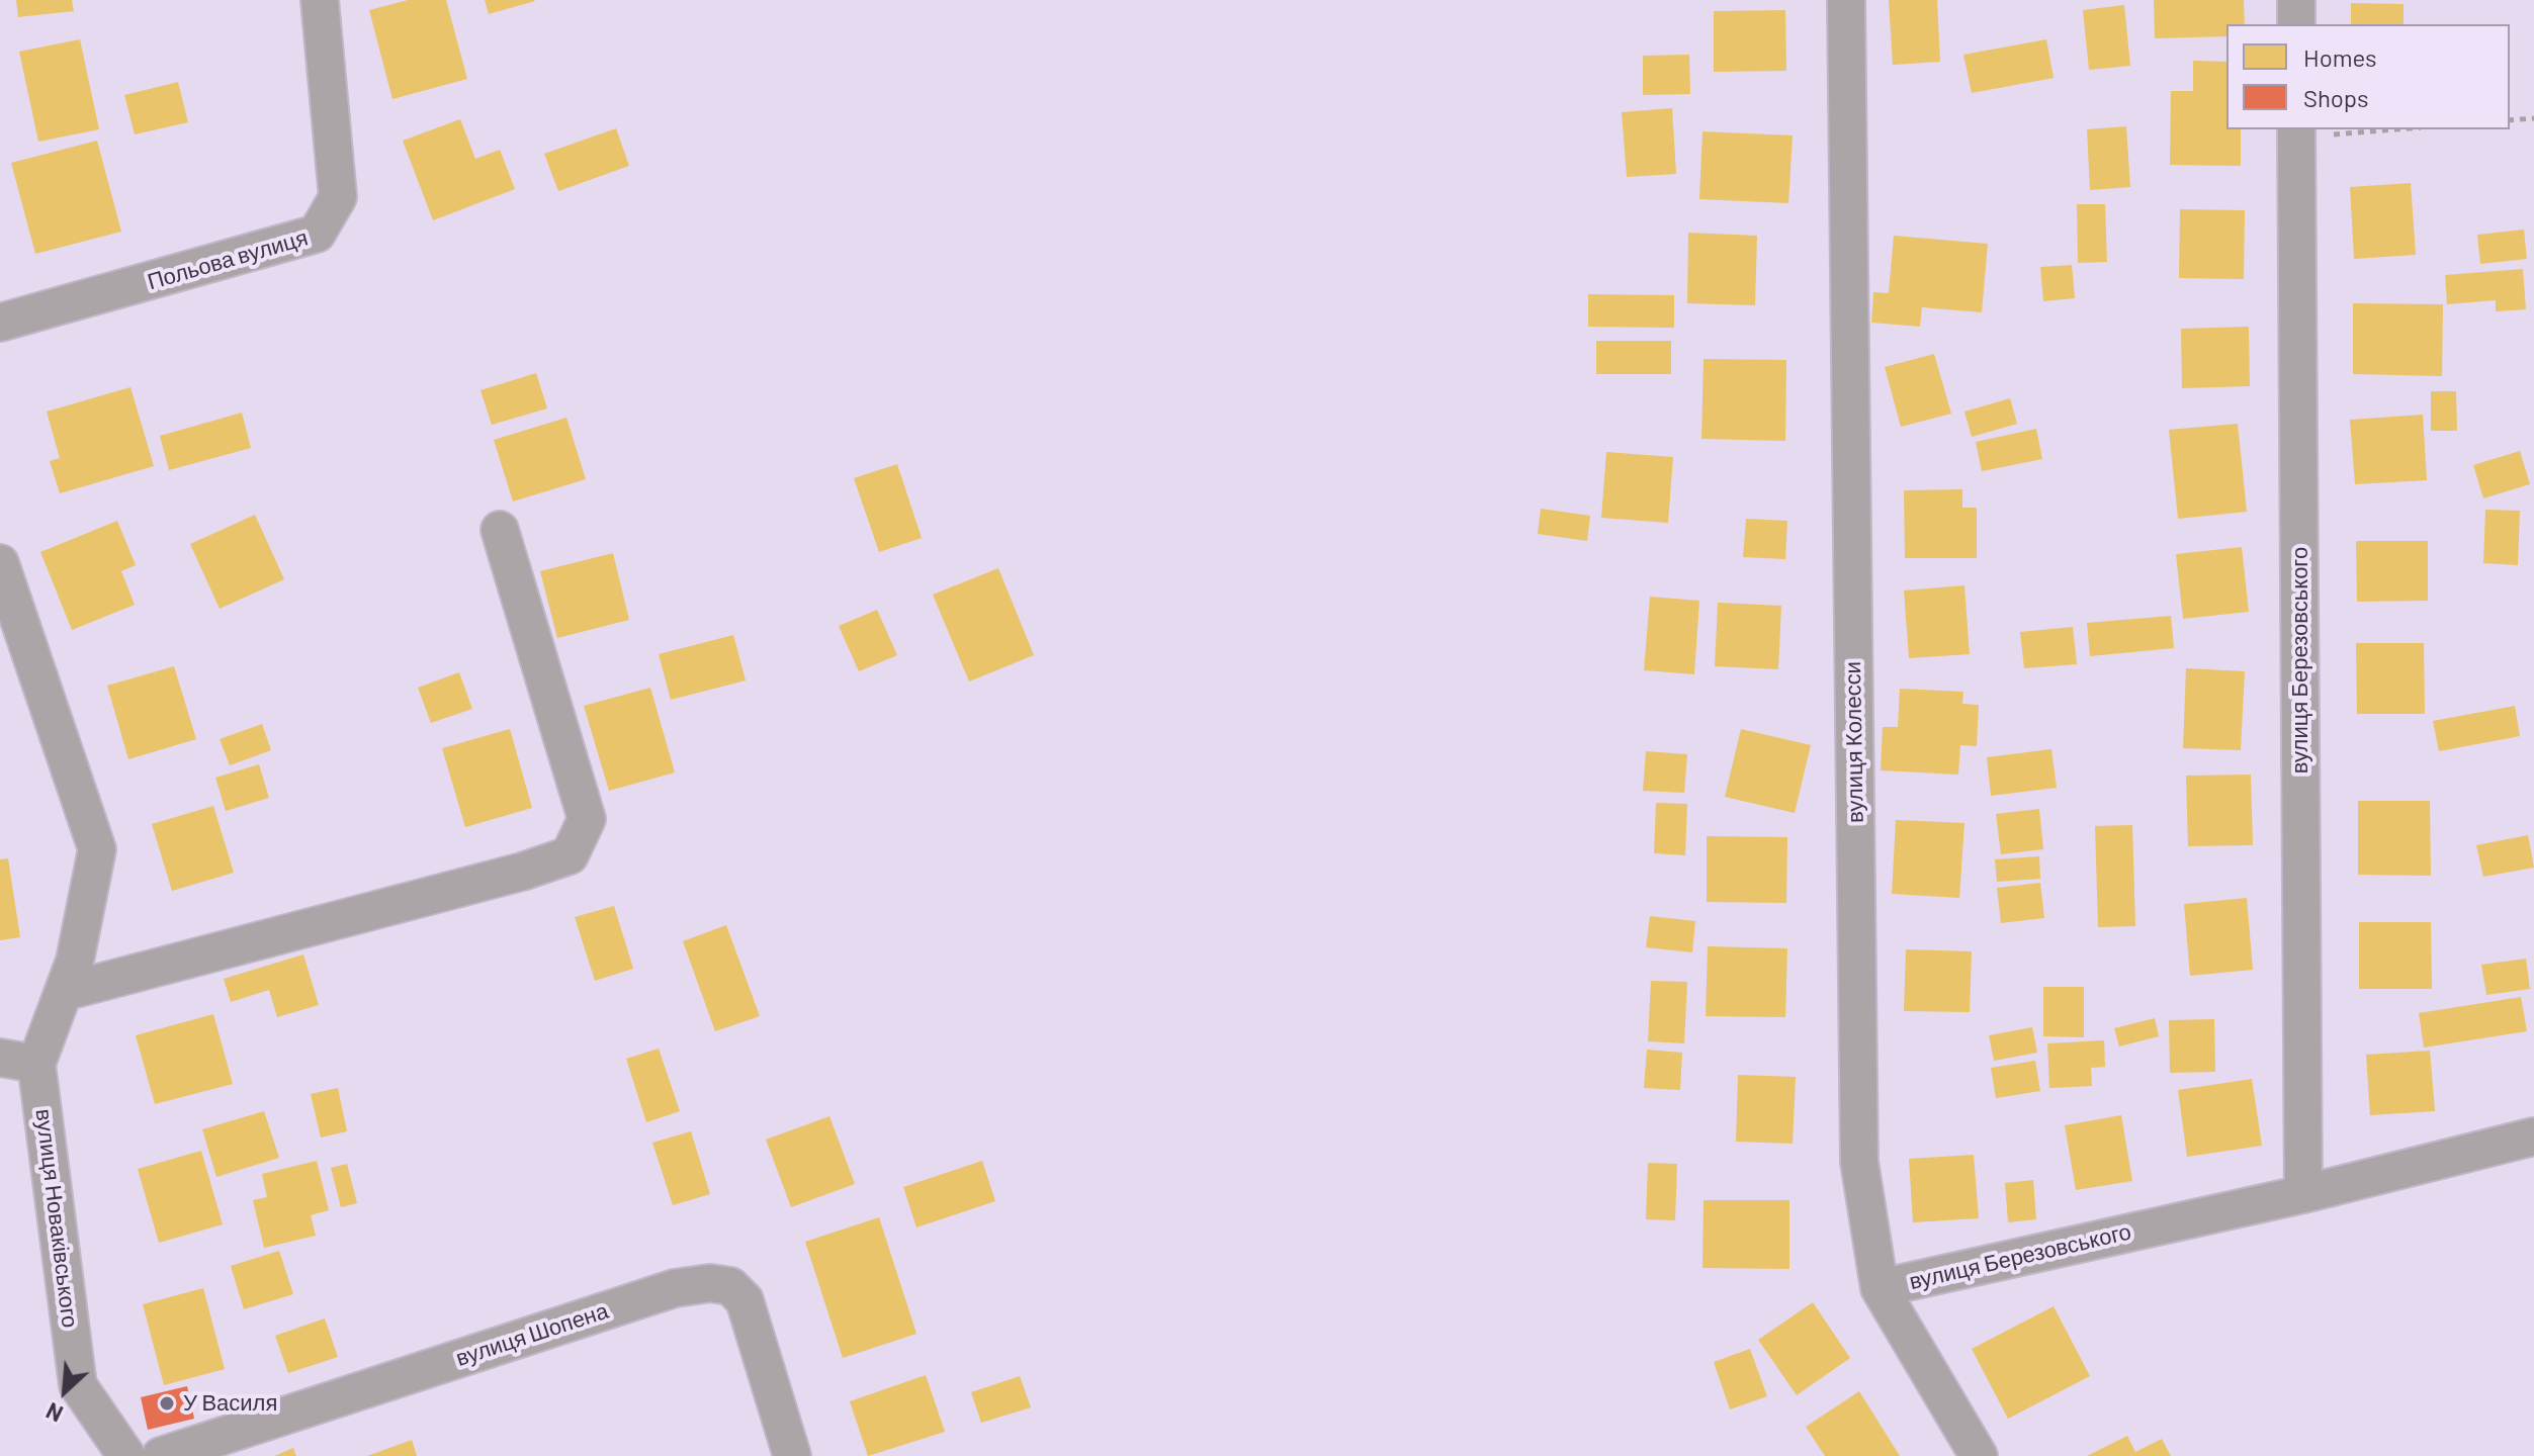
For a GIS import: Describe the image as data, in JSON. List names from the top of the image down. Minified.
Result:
{"streets":{"street":["Польова вулиця","вулиця Березовського","вулиця Колесси","вулиця Новаківського","вулиця Шопена"]},"crossings":[["вулиця Березовського","вулиця Колесси"]],"places":["У Василя"],"legend":["Homes","Shops"],"north":"bottom left"}
